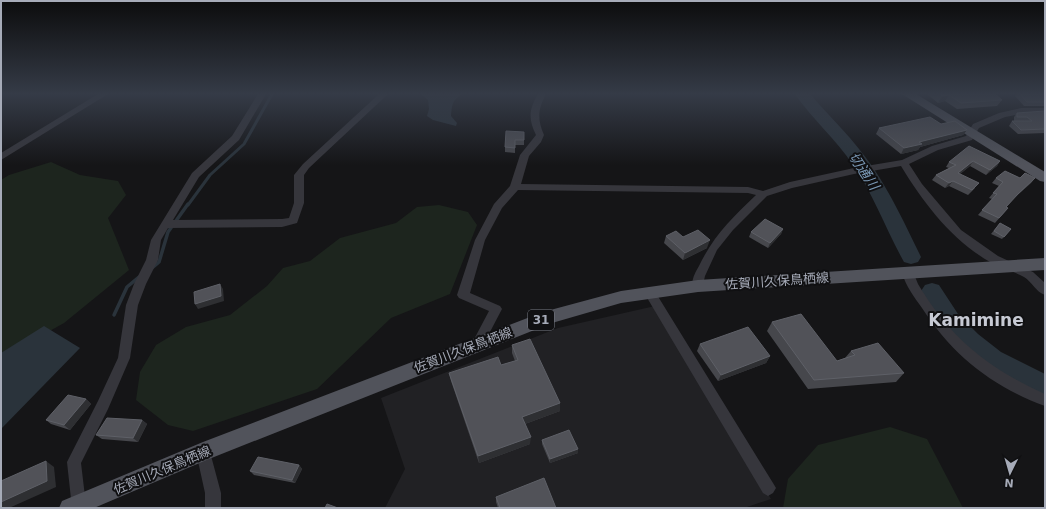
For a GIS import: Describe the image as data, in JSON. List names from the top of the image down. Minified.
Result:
{"streets":{"main road":["佐賀川久保鳥栖線","31"]},"districts":["Kamimine"],"water":["切通川"],"north":"bottom"}
